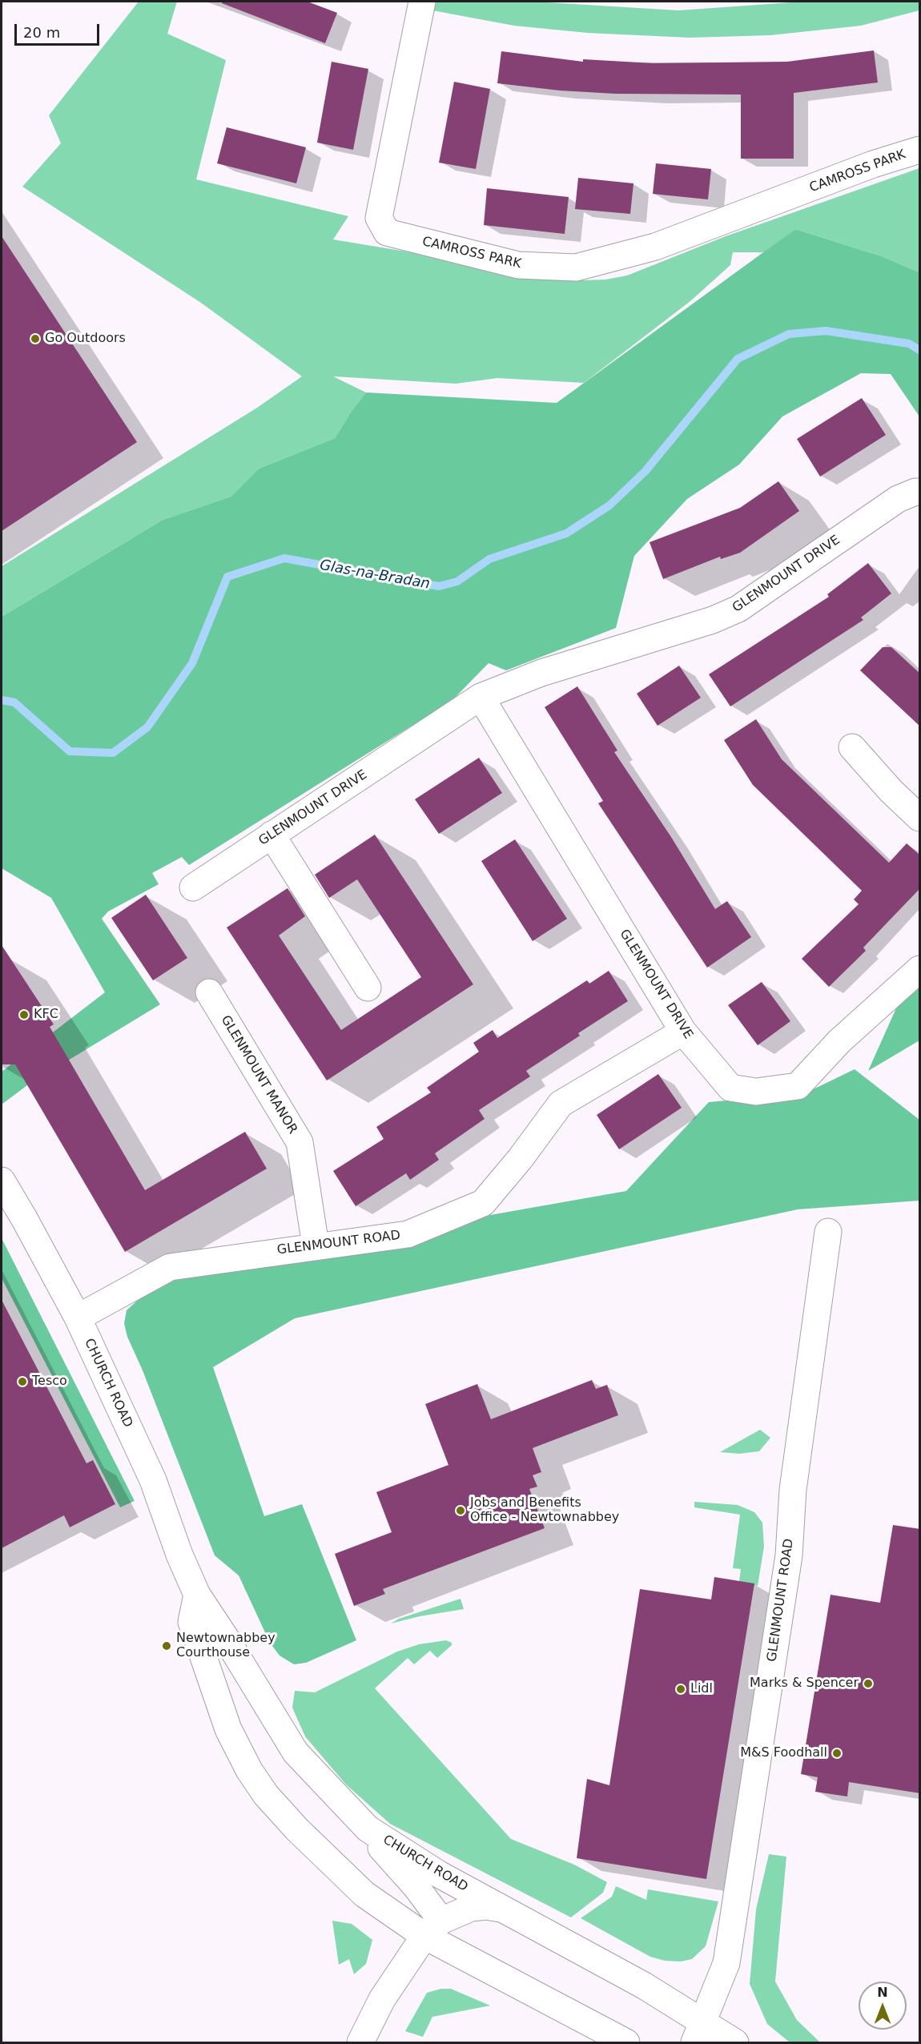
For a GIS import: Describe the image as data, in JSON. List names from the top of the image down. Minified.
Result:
{"streets":{"street":["CAMROSS PARK","GLENMOUNT DRIVE","GLENMOUNT MANOR","GLENMOUNT ROAD","CHURCH ROAD"]},"crossings":[["GLENMOUNT DRIVE","GLENMOUNT ROAD"],["GLENMOUNT MANOR","GLENMOUNT ROAD"],["GLENMOUNT ROAD","CHURCH ROAD"]],"water":["Glas-na-Bradan"],"places":["Go Outdoors","KFC","Tesco","Jobs and Benefits Office - Newtownabbey","Newtownabbey Courthouse","Marks & Spencer","Lidl","M&S Foodhall"],"scale_bar":"20 m","north":"top"}
